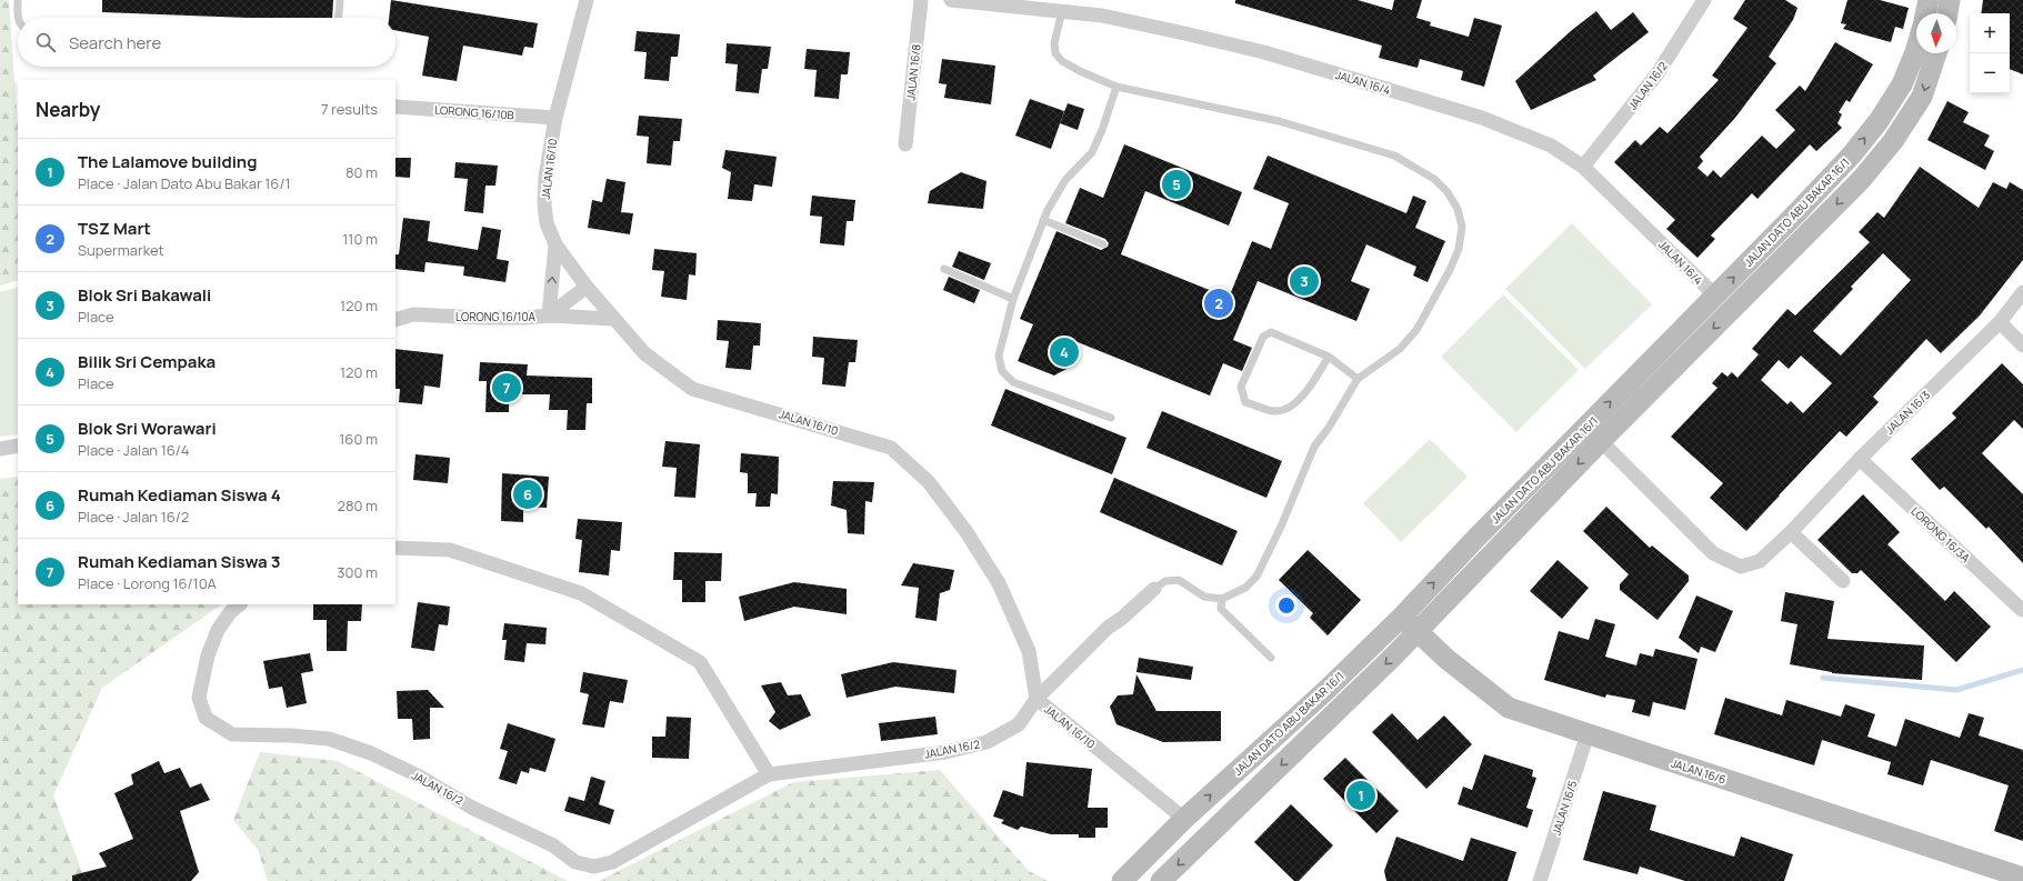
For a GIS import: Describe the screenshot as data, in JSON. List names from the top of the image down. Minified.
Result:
{"streets":{"main road":["JALAN DATO ABU BAKAR 16/1","JALAN 16/6"],"street":["JALAN 16/8","JALAN 16/4","JALAN 16/2","LORONG 16/10B","JALAN 16/10","LORONG 16/10A","JALAN 16/3","LORONG 16/3A","JALAN 16/5"]},"crossings":[["JALAN 16/4","JALAN 16/2"],["JALAN 16/4","JALAN DATO ABU BAKAR 16/1"],["JALAN 16/2","JALAN 16/10"],["LORONG 16/10B","JALAN 16/10"],["JALAN 16/10","JALAN DATO ABU BAKAR 16/1"],["JALAN 16/10","LORONG 16/10A"],["JALAN DATO ABU BAKAR 16/1","JALAN 16/3"],["JALAN DATO ABU BAKAR 16/1","JALAN 16/6"],["JALAN 16/3","LORONG 16/3A"],["JALAN 16/6","JALAN 16/5"]],"north":"bottom","page":{"map_buttons":["+","−"],"search":"Search here","heading":["Nearby","7 results"],"list":[{"mark":"1","name":"The Lalamove building","note":"Place · Jalan Dato Abu Bakar 16/1","value":"80 m"},{"mark":"2","name":"TSZ Mart","note":"Supermarket","value":"110 m"},{"mark":"3","name":"Blok Sri Bakawali","note":"Place","value":"120 m"},{"mark":"4","name":"Bilik Sri Cempaka","note":"Place","value":"120 m"},{"mark":"5","name":"Blok Sri Worawari","note":"Place · Jalan 16/4","value":"160 m"},{"mark":"6","name":"Rumah Kediaman Siswa 4","note":"Place · Jalan 16/2","value":"280 m"},{"mark":"7","name":"Rumah Kediaman Siswa 3","note":"Place · Lorong 16/10A","value":"300 m"}],"pins":["5","3","2","4","7","6","1"]}}
